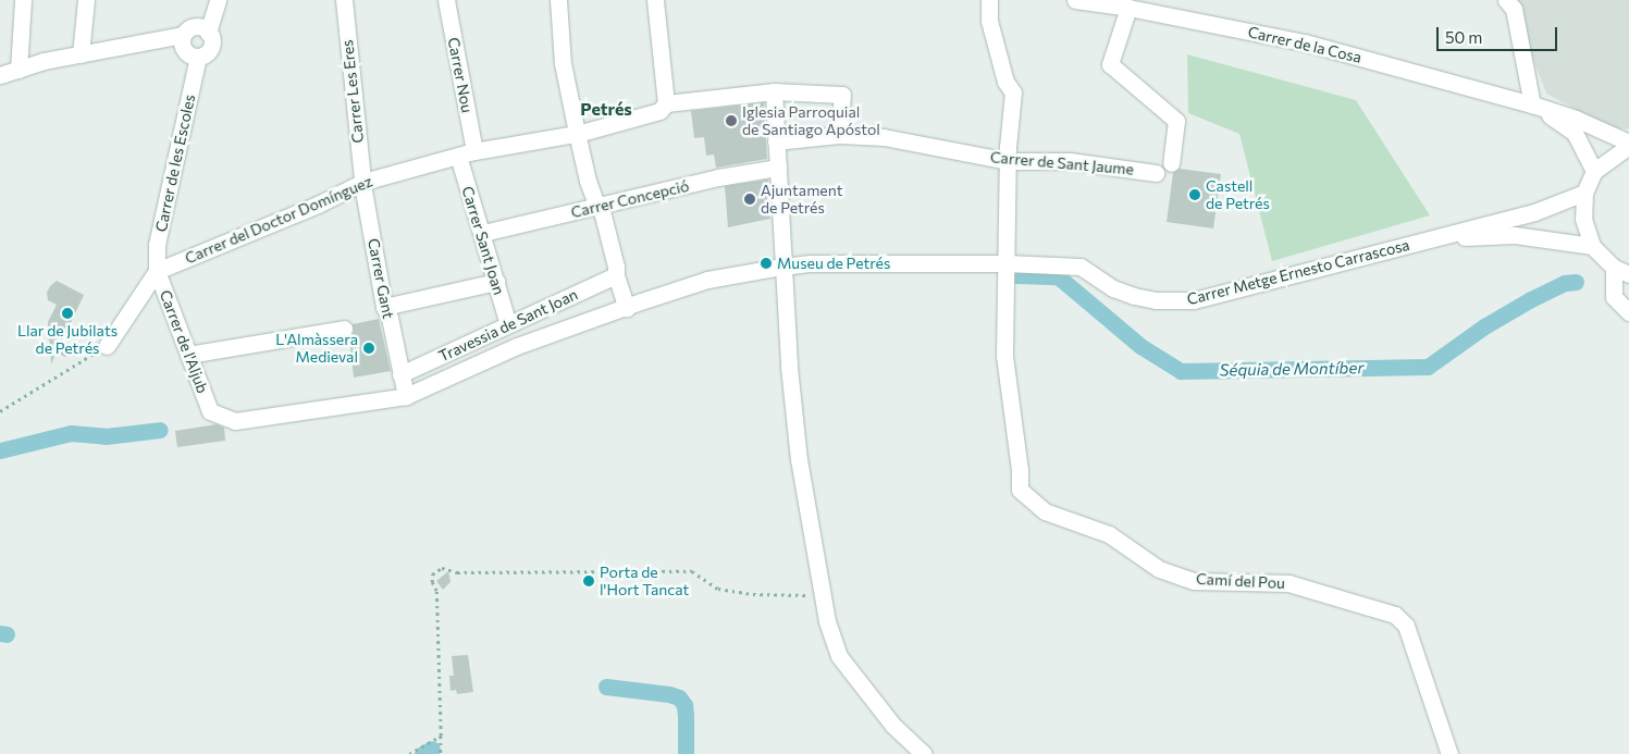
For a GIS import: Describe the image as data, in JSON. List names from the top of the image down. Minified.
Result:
{"streets":{"street":["Carrer de la Cosa","Carrer Nou","Carrer Les Eres","Carrer de les Escoles","Carrer de Sant Jaume","Carrer Concepció","Carrer del Doctor Domínguez","Carrer Sant Joan","Carrer Metge Ernesto Carrascosa","Carrer Gant","Travessia de Sant Joan","Carrer de l'Aljub","Camí del Pou"]},"crossings":[["Carrer Nou","Carrer del Doctor Domínguez"],["Carrer Les Eres","Carrer del Doctor Domínguez"],["Carrer Les Eres","Carrer Gant"],["Carrer de les Escoles","Carrer del Doctor Domínguez"],["Carrer de les Escoles","Carrer de l'Aljub"],["Carrer de Sant Jaume","Carrer del Doctor Domínguez"],["Carrer de Sant Jaume","Camí del Pou"],["Carrer Concepció","Carrer Sant Joan"],["Carrer del Doctor Domínguez","Carrer Sant Joan"],["Carrer del Doctor Domínguez","Carrer Gant"],["Carrer del Doctor Domínguez","Carrer de l'Aljub"],["Carrer Sant Joan","Travessia de Sant Joan"],["Carrer Metge Ernesto Carrascosa","Carrer Gant"],["Carrer Metge Ernesto Carrascosa","Carrer de l'Aljub"],["Carrer Metge Ernesto Carrascosa","Camí del Pou"],["Carrer Gant","Travessia de Sant Joan"]],"districts":["Petrés"],"water":["Séquia de Montíber"],"places":["Iglesia Parroquial de Santiago Apóstol","Castell de Petrés","Ajuntament de Petrés","Museu de Petrés","Llar de Jubilats de Petrés","L'Almàssera Medieval","Porta de l'Hort Tancat"],"scale_bar":"50 m"}
